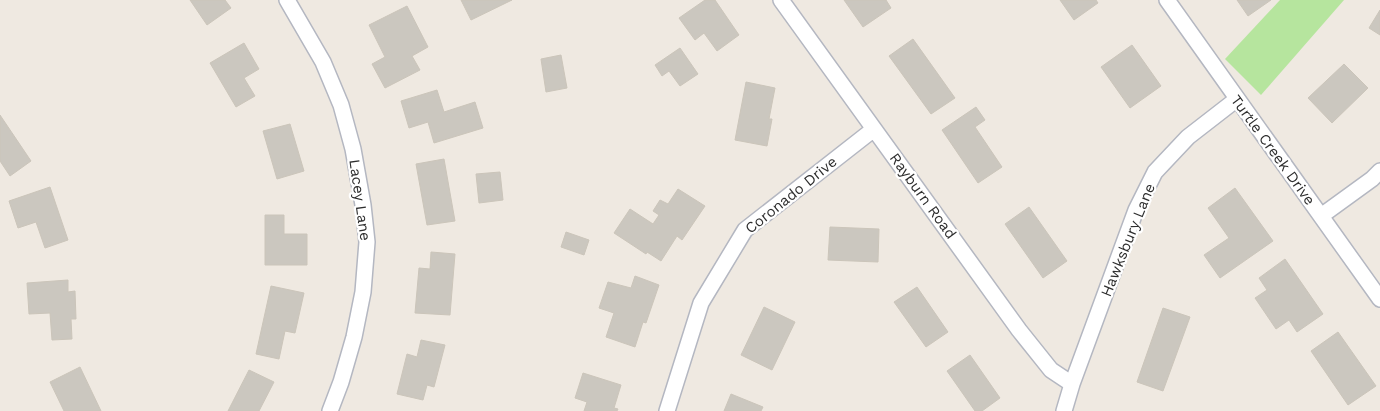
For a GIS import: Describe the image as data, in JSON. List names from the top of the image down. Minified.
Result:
{"streets":{"street":["Turtle Creek Drive","Coronado Drive","Rayburn Road","Lacey Lane","Hawksbury Lane"]},"crossings":[["Turtle Creek Drive","Hawksbury Lane"],["Coronado Drive","Rayburn Road"],["Rayburn Road","Hawksbury Lane"]]}
